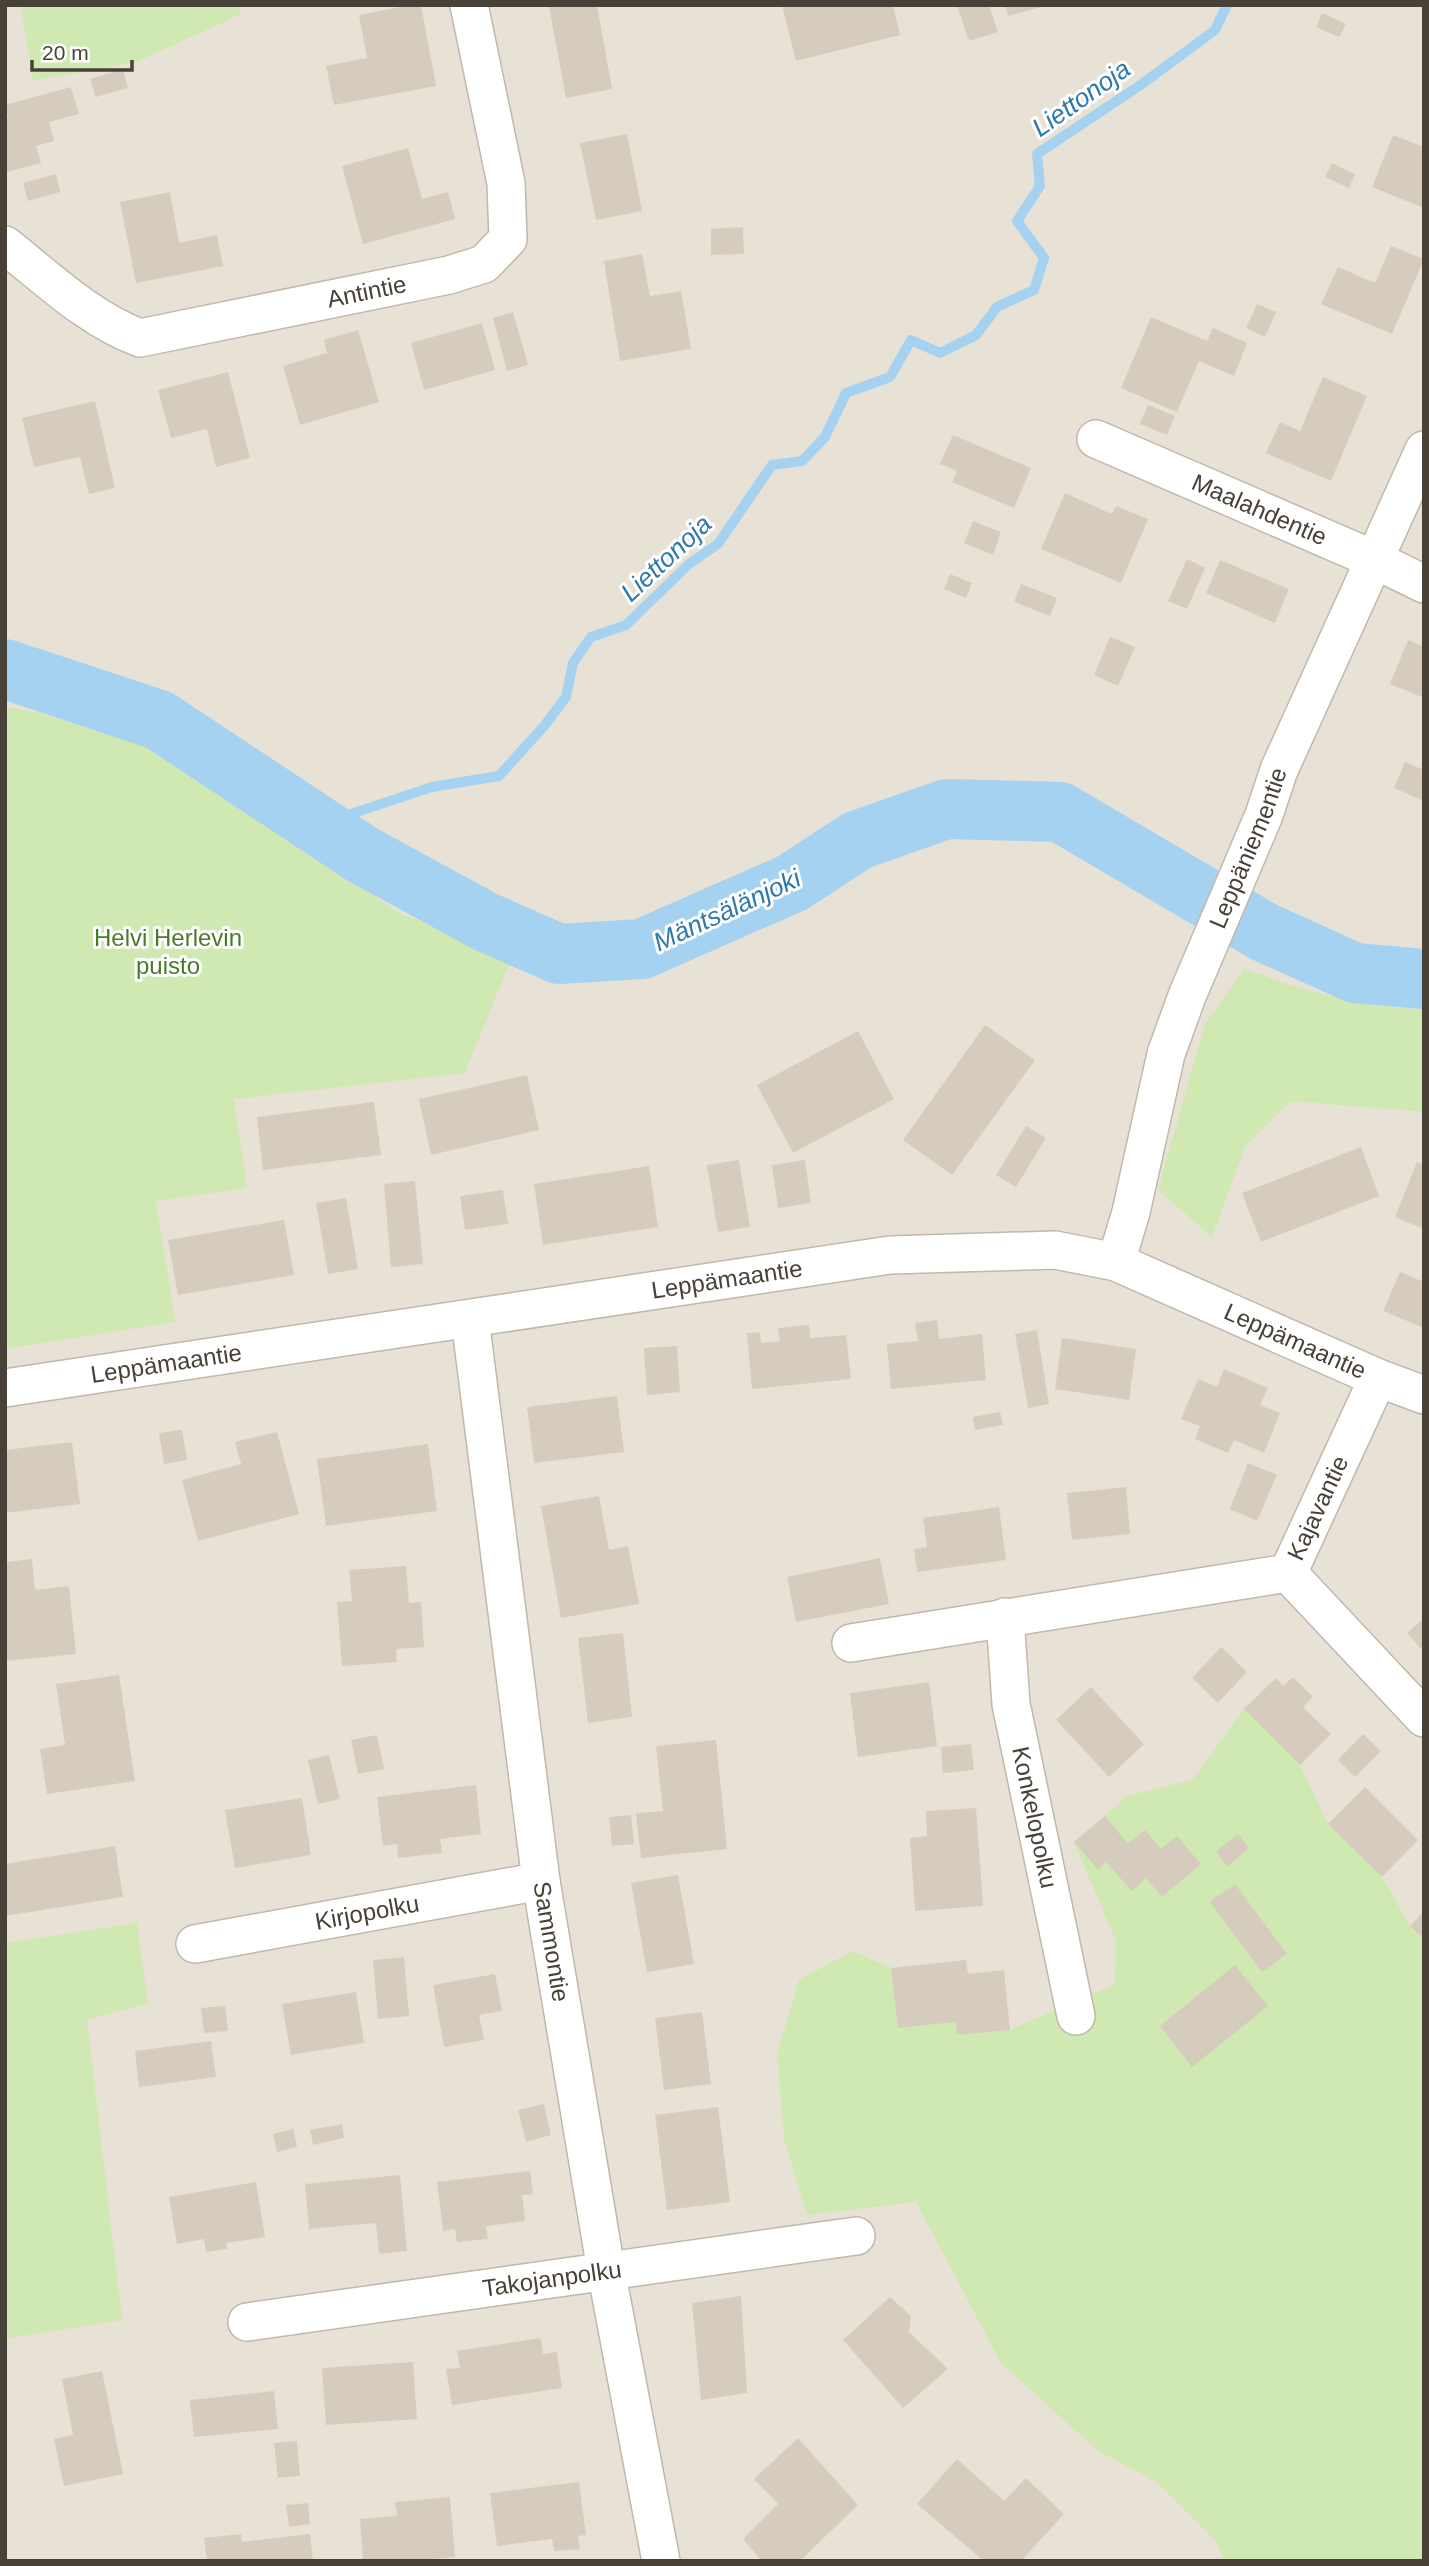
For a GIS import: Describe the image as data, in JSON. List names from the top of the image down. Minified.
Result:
{"streets":{"street":["Antintie","Maalahdentie","Leppäniementie","Leppämaantie","Kajavantie","Konkelopolku","Kirjopolku","Sammontie","Takojanpolku"]},"crossings":[["Maalahdentie","Leppäniementie"],["Leppäniementie","Leppämaantie"],["Leppämaantie","Kajavantie"],["Leppämaantie","Sammontie"],["Kirjopolku","Sammontie"],["Sammontie","Takojanpolku"]],"water":["Liettonoja","Mäntsälänjoki"],"parks":["Helvi Herlevin puisto"],"scale_bar":"20 m"}
